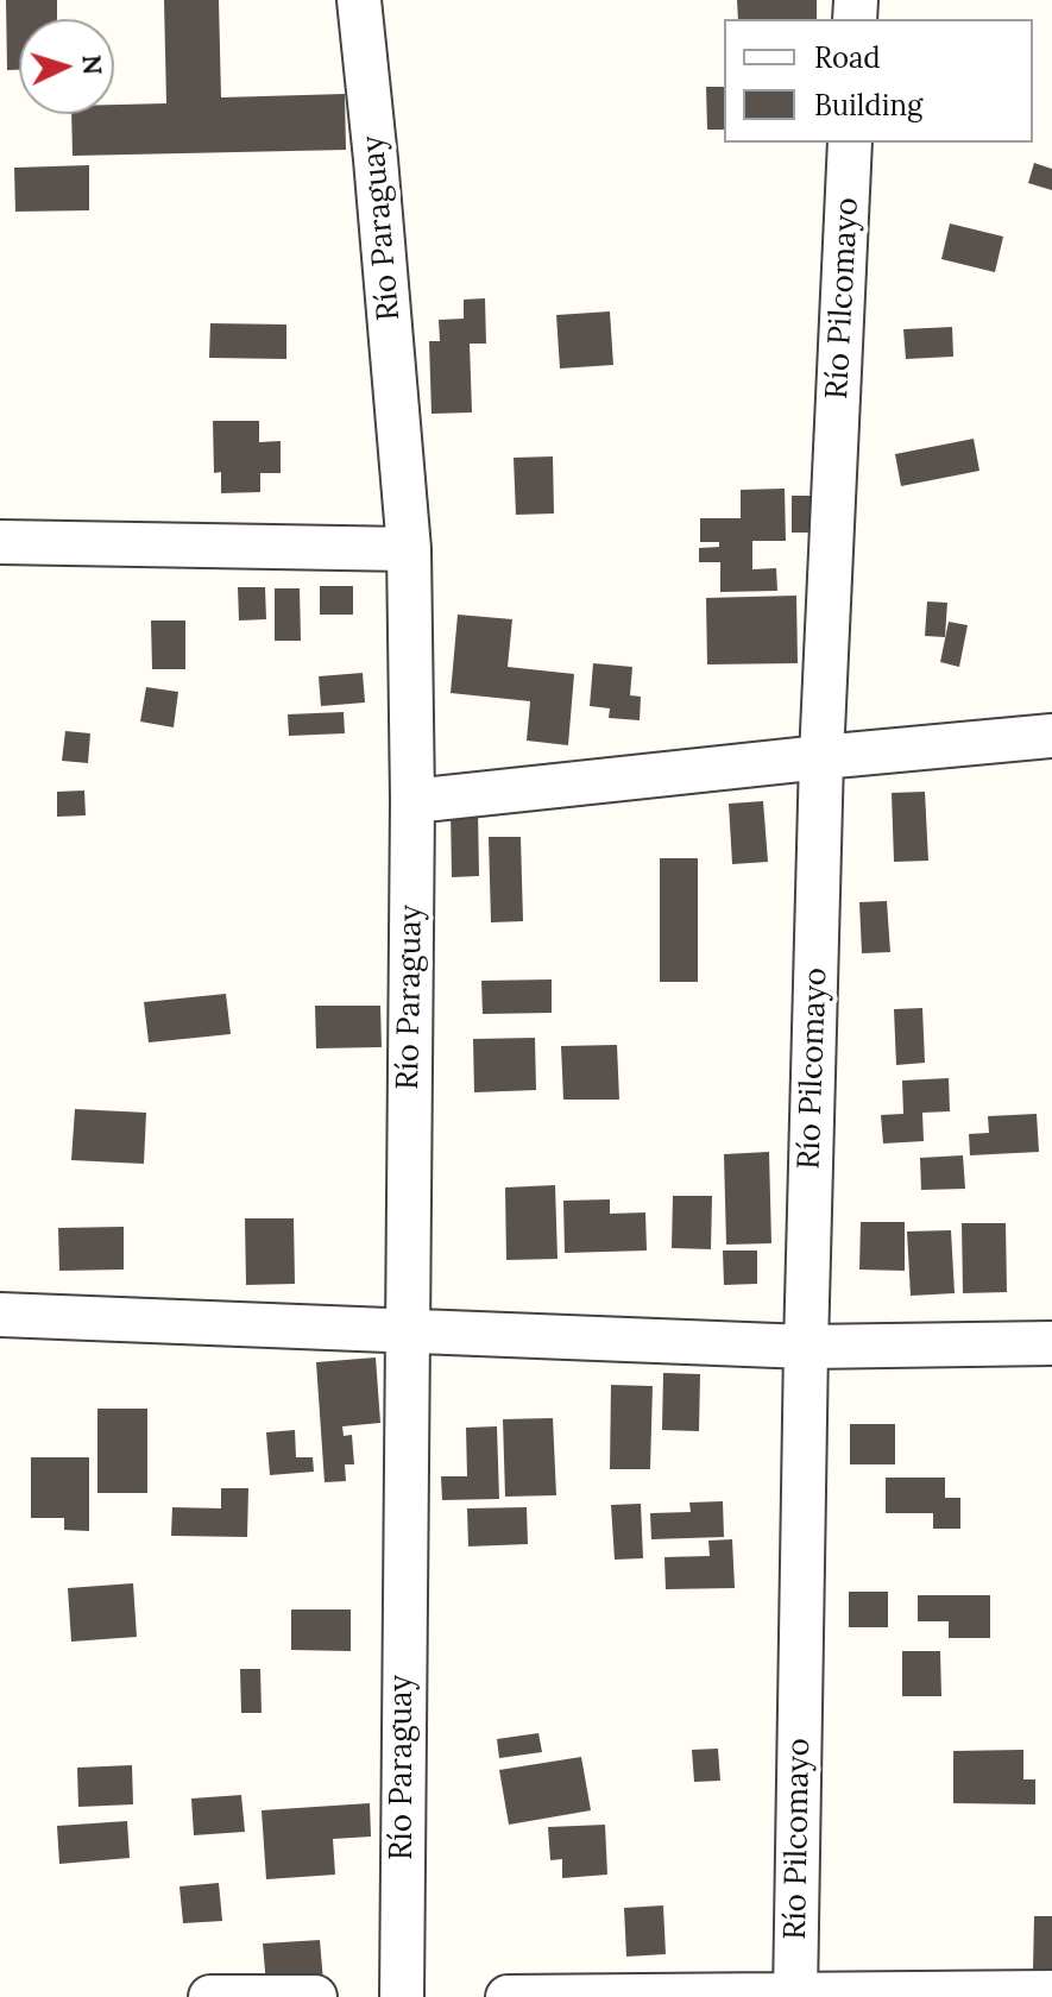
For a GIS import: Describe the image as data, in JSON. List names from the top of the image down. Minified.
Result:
{"streets":{"street":["Río Paraguay","Río Pilcomayo"]},"legend":["Road","Building"],"north":"right"}
